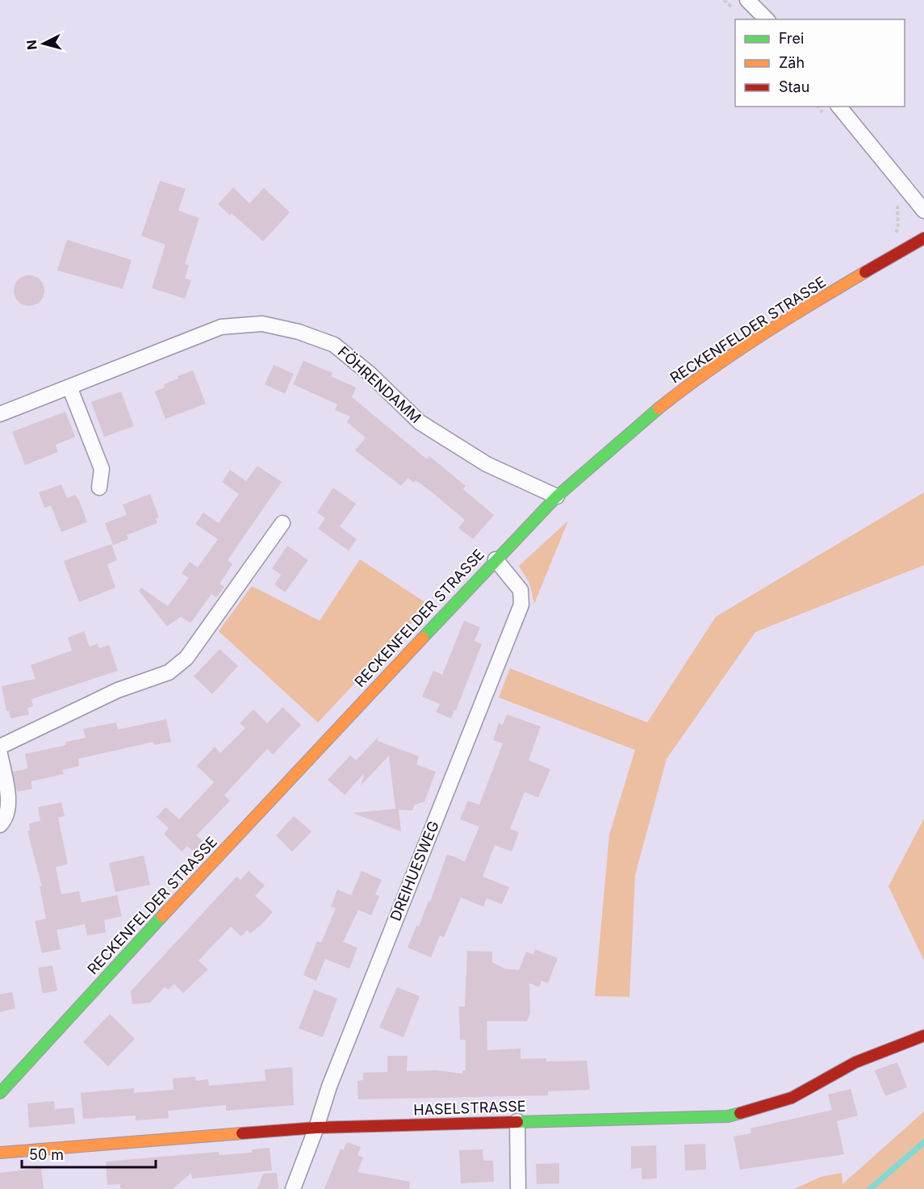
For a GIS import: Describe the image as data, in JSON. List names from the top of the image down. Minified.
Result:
{"streets":{"street":["RECKENFELDER STRASSE","FÖHRENDAMM","DREIHUESWEG","HASELSTRASSE"]},"crossings":[["RECKENFELDER STRASSE","FÖHRENDAMM"],["RECKENFELDER STRASSE","DREIHUESWEG"],["DREIHUESWEG","HASELSTRASSE"]],"legend":["Frei","Zäh","Stau"],"scale_bar":"50 m","north":"left"}
